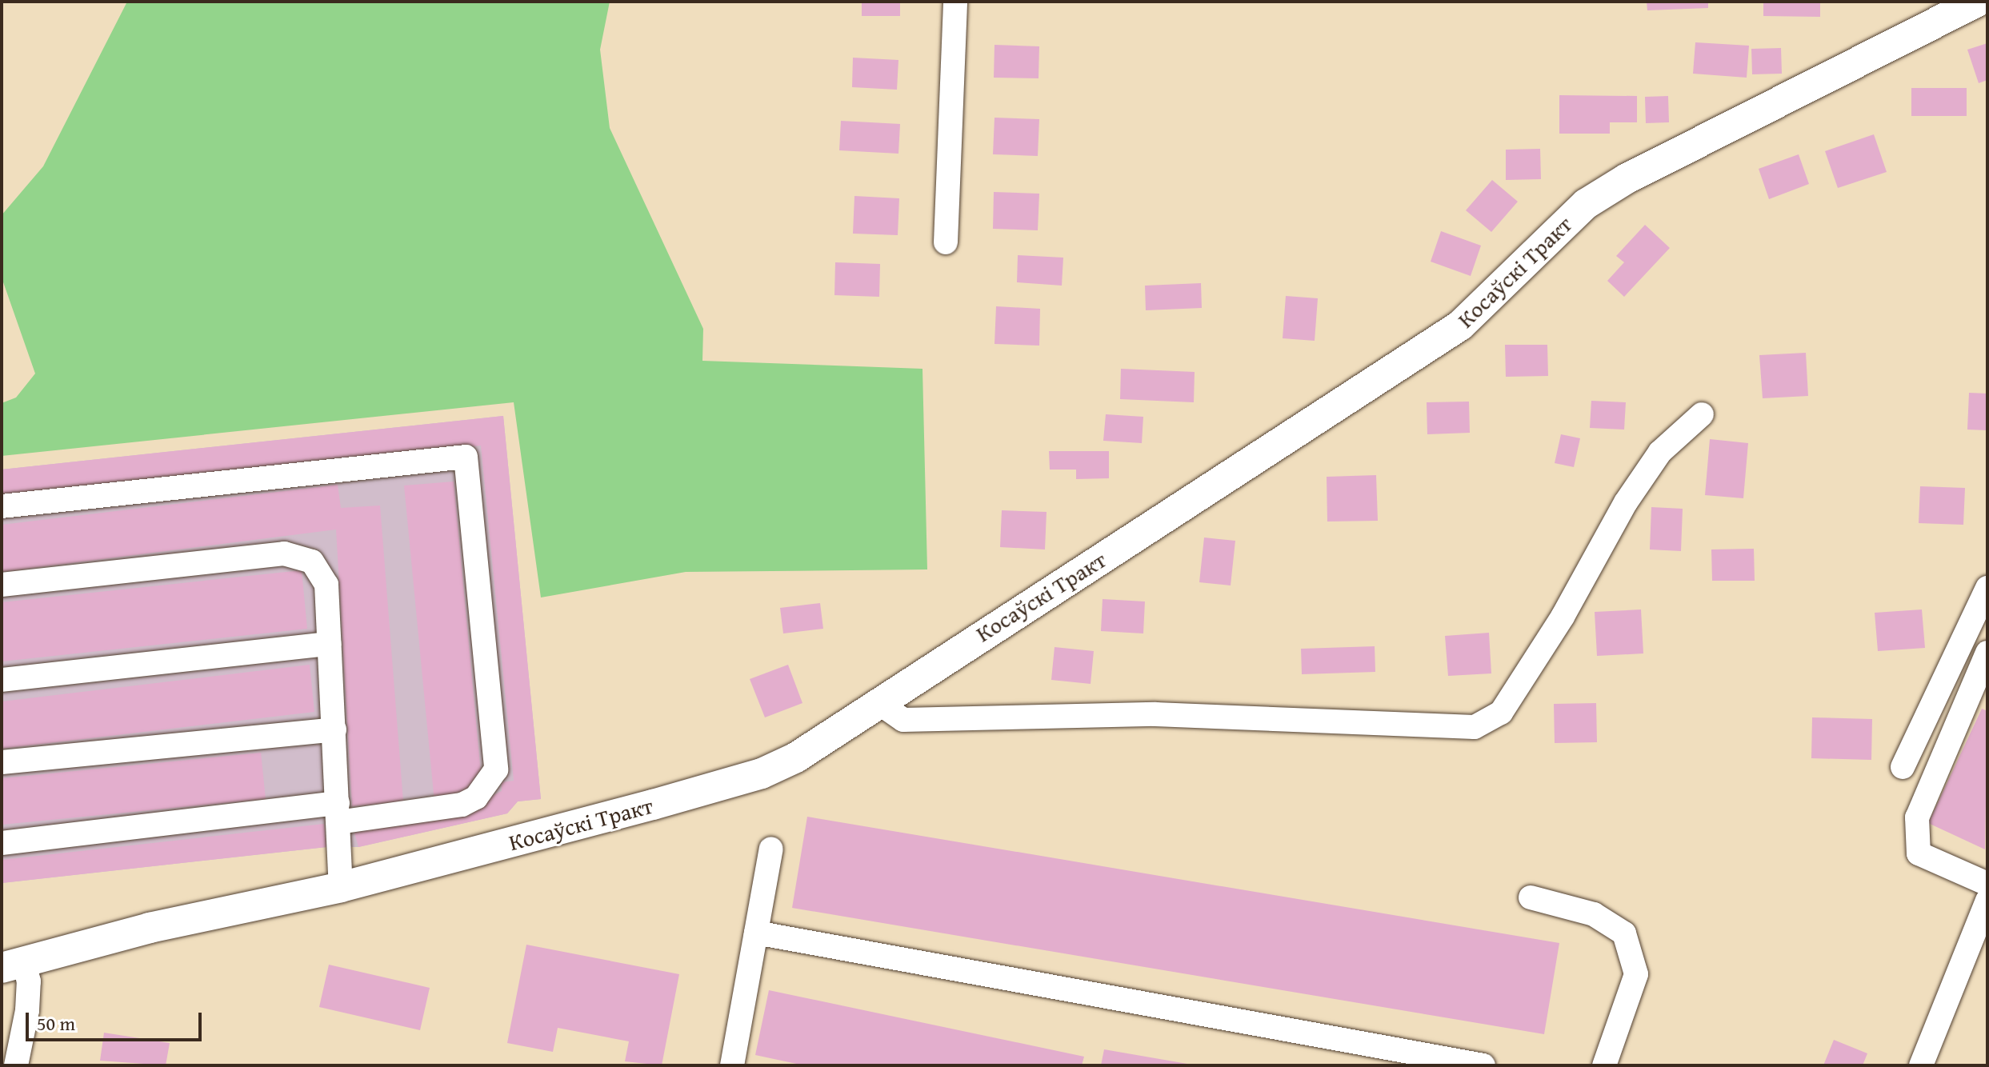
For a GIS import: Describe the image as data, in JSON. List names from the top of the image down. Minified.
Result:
{"streets":{"main road":["Косаўскі Тракт"]},"scale_bar":"50 m"}
